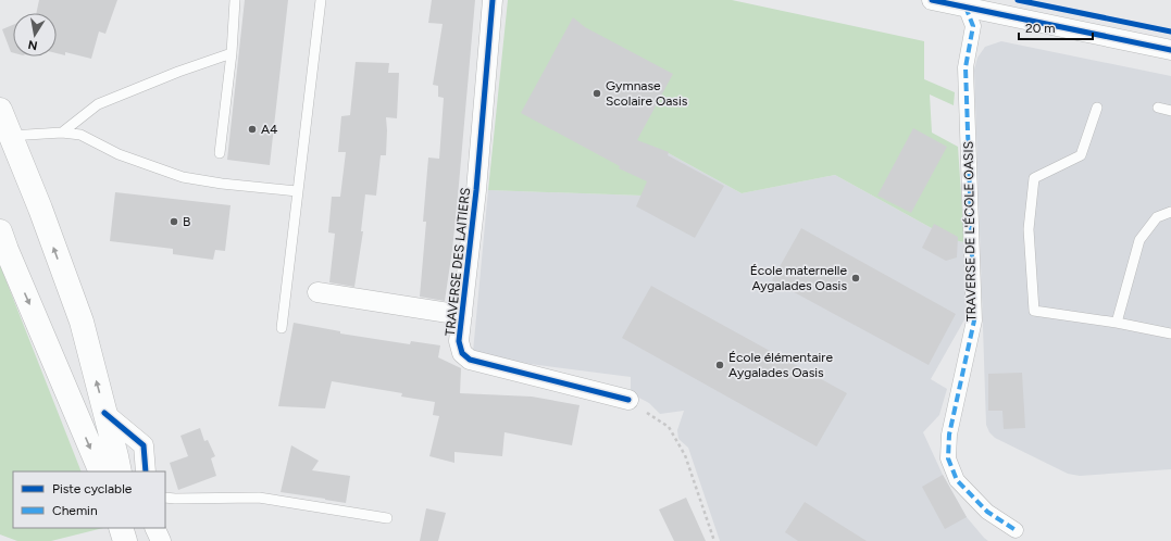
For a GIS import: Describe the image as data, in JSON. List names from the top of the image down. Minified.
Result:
{"streets":{"street":["TRAVERSE DE L'ÉCOLE OASIS","TRAVERSE DES LAITIERS"]},"places":["Gymnase Scolaire Oasis","A4","B","École maternelle Aygalades Oasis","École élémentaire Aygalades Oasis"],"legend":["Piste cyclable","Chemin"],"scale_bar":"20 m","north":"bottom"}
